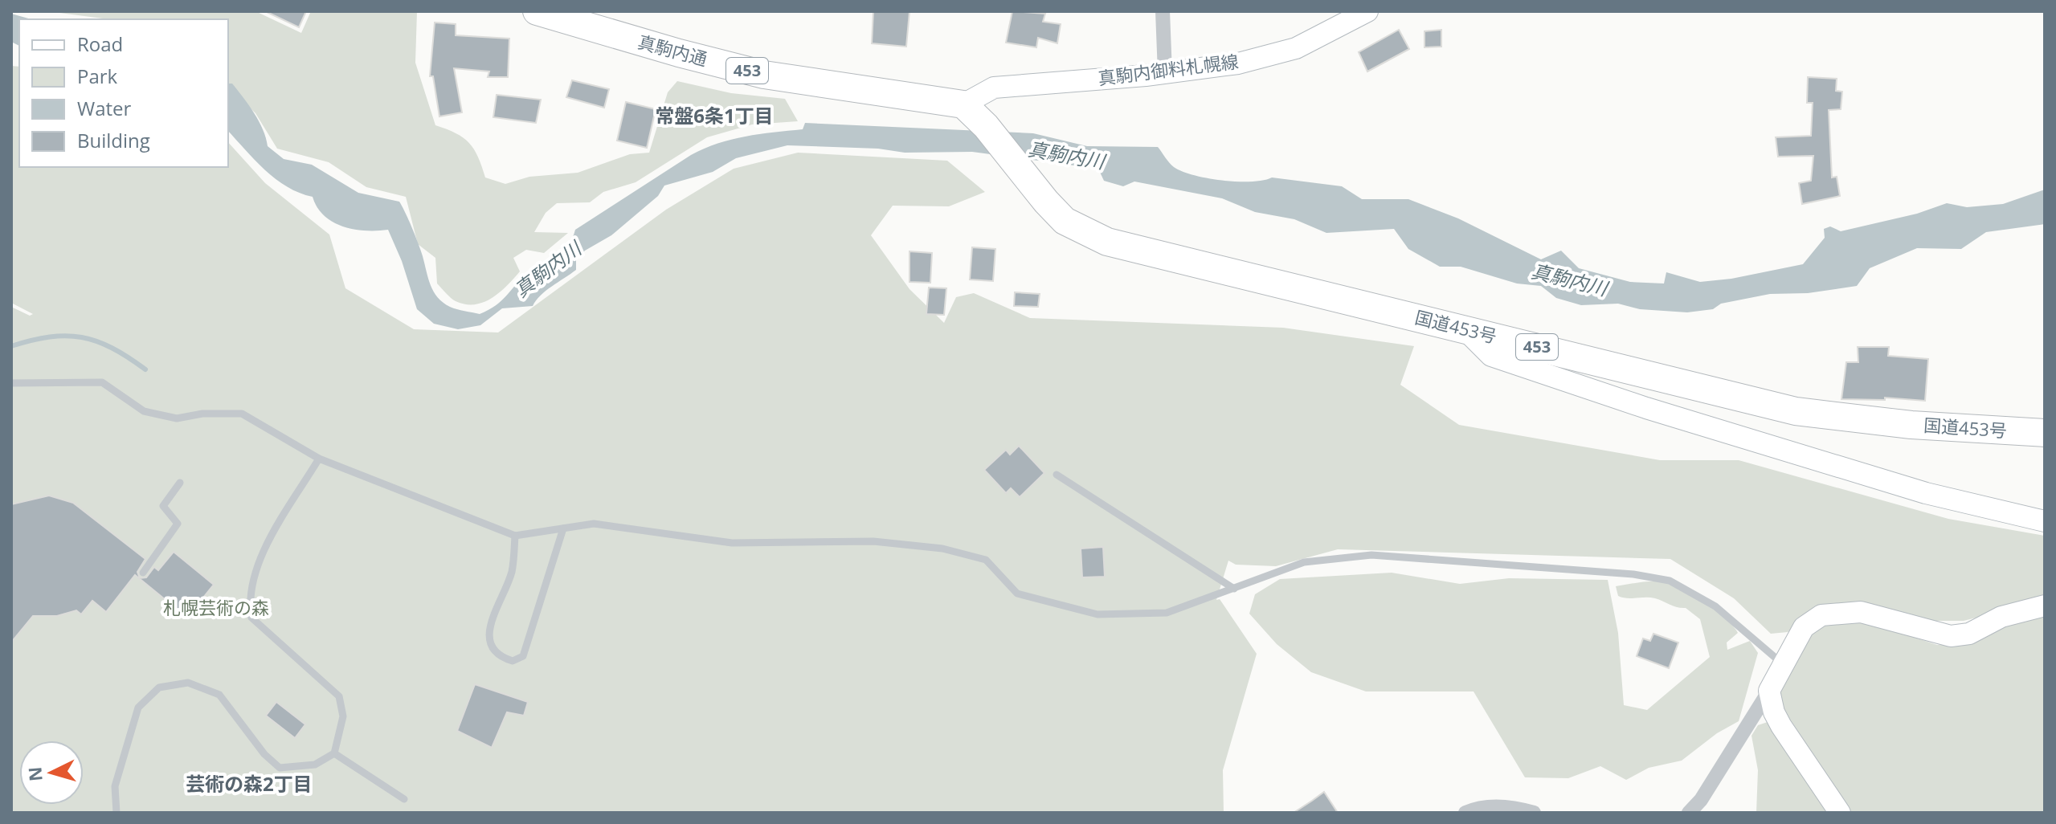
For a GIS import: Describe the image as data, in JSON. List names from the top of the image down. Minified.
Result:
{"streets":{"highway":["真駒内通","453","国道453号"],"street":["真駒内御料札幌線"]},"crossings":[["真駒内通","真駒内御料札幌線"],["真駒内通","国道453号"],["真駒内御料札幌線","国道453号"]],"districts":["常盤6条1丁目","芸術の森2丁目"],"water":["真駒内川"],"parks":["札幌芸術の森"],"legend":["Road","Park","Water","Building"],"north":"left"}
